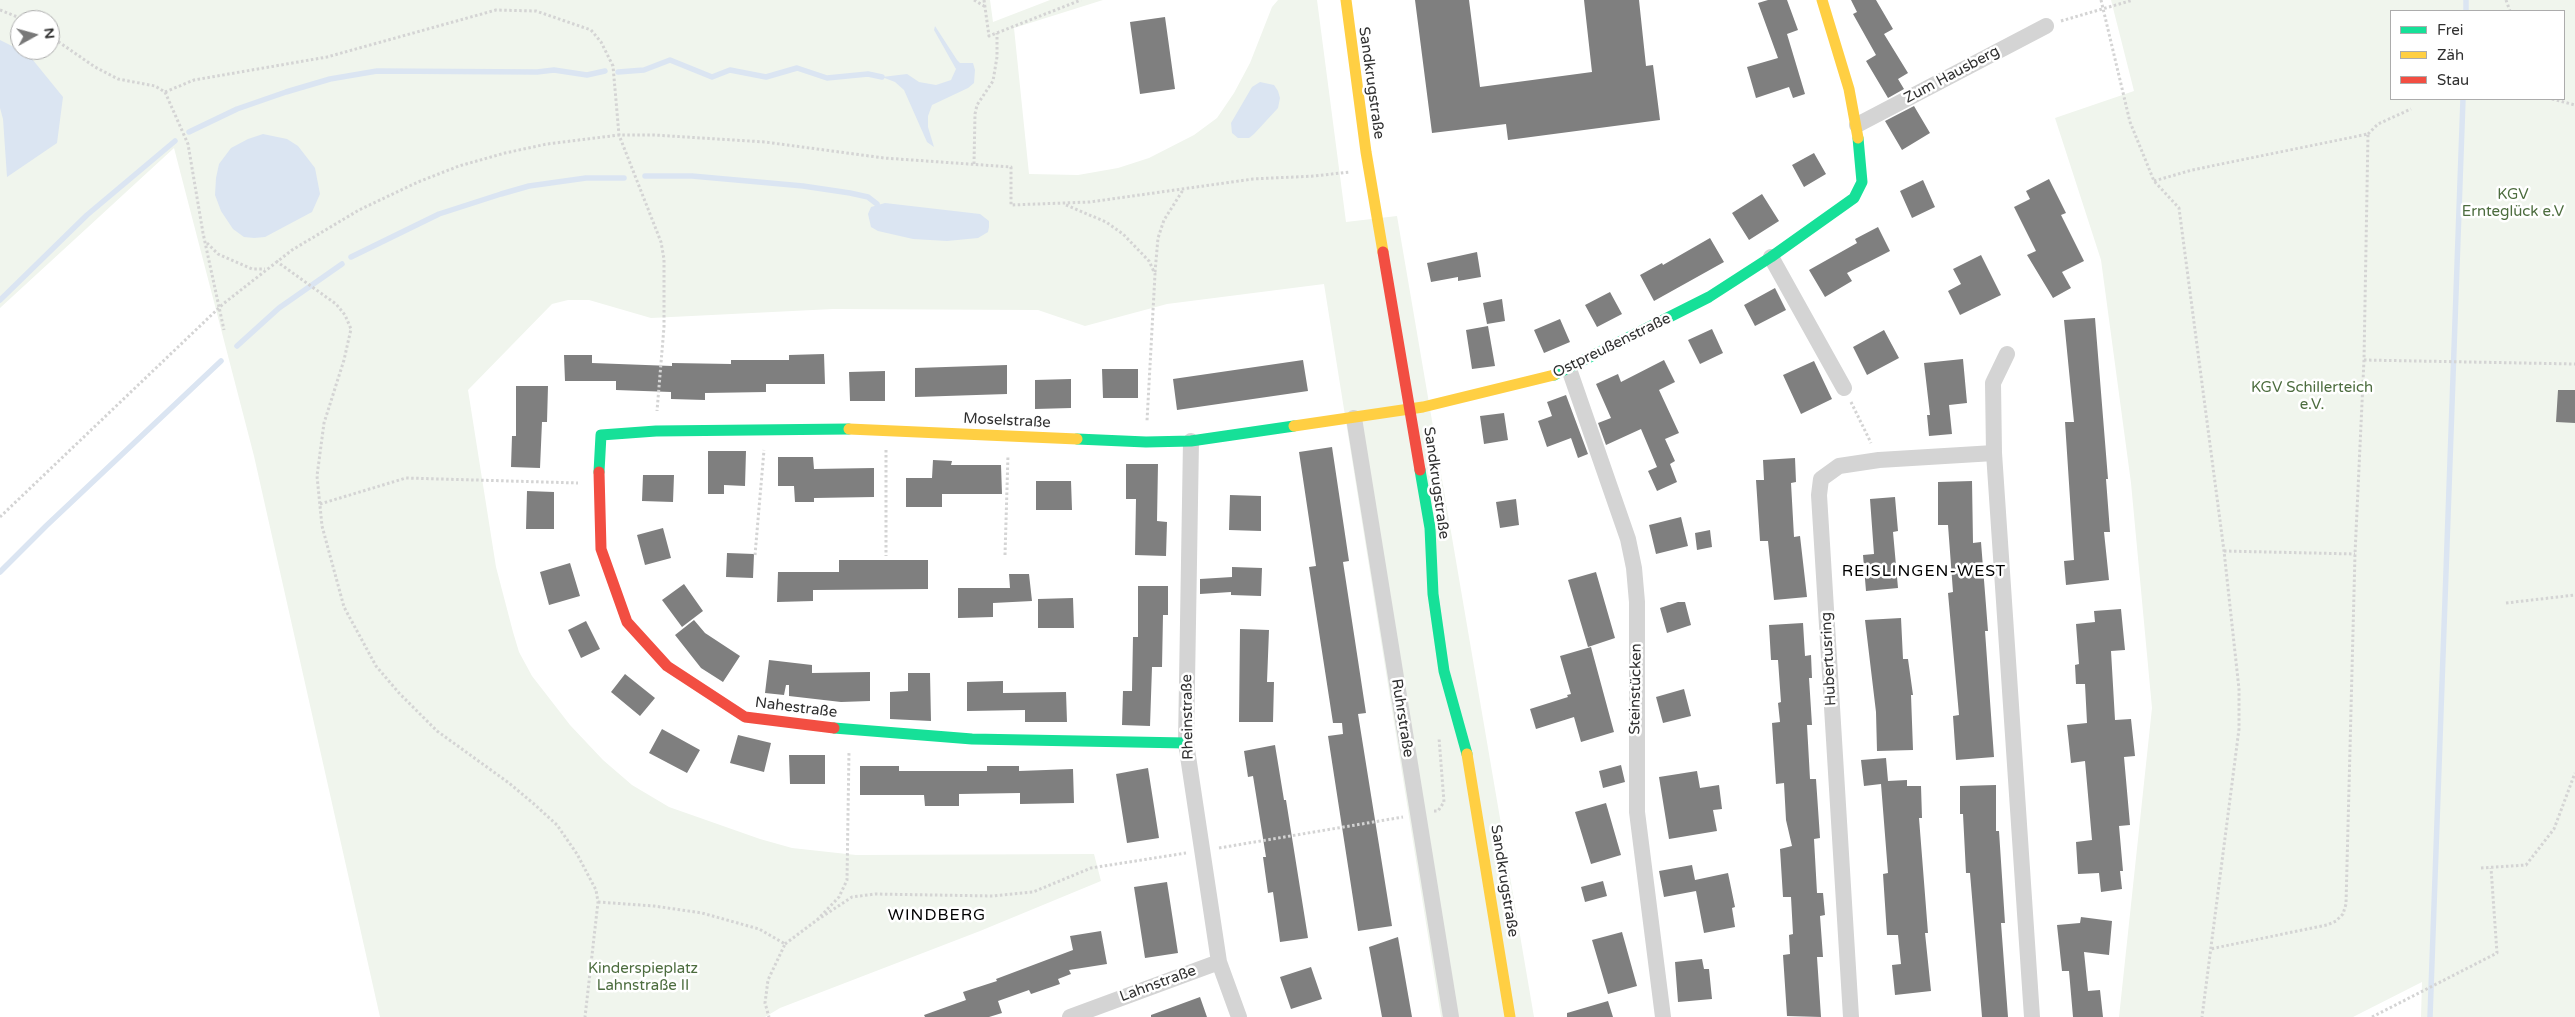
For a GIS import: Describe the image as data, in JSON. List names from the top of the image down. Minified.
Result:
{"streets":{"street":["Zum Hausberg","Sandkrugstraße","Ostpreußenstraße","Moselstraße","Hubertusring","Steinstücken","Nahestraße","Rheinstraße","Ruhrstraße","Lahnstraße"]},"crossings":[["Zum Hausberg","Ostpreußenstraße"],["Sandkrugstraße","Ostpreußenstraße"],["Sandkrugstraße","Moselstraße"],["Ostpreußenstraße","Moselstraße"],["Ostpreußenstraße","Steinstücken"],["Moselstraße","Nahestraße"],["Moselstraße","Rheinstraße"],["Moselstraße","Ruhrstraße"],["Nahestraße","Rheinstraße"],["Rheinstraße","Lahnstraße"]],"districts":["REISLINGEN-WEST","WINDBERG"],"parks":["KGV Ernteglück e.V","KGV Schillerteich e.V.","Kinderspieplatz Lahnstraße II"],"legend":["Frei","Zäh","Stau"],"north":"right"}
